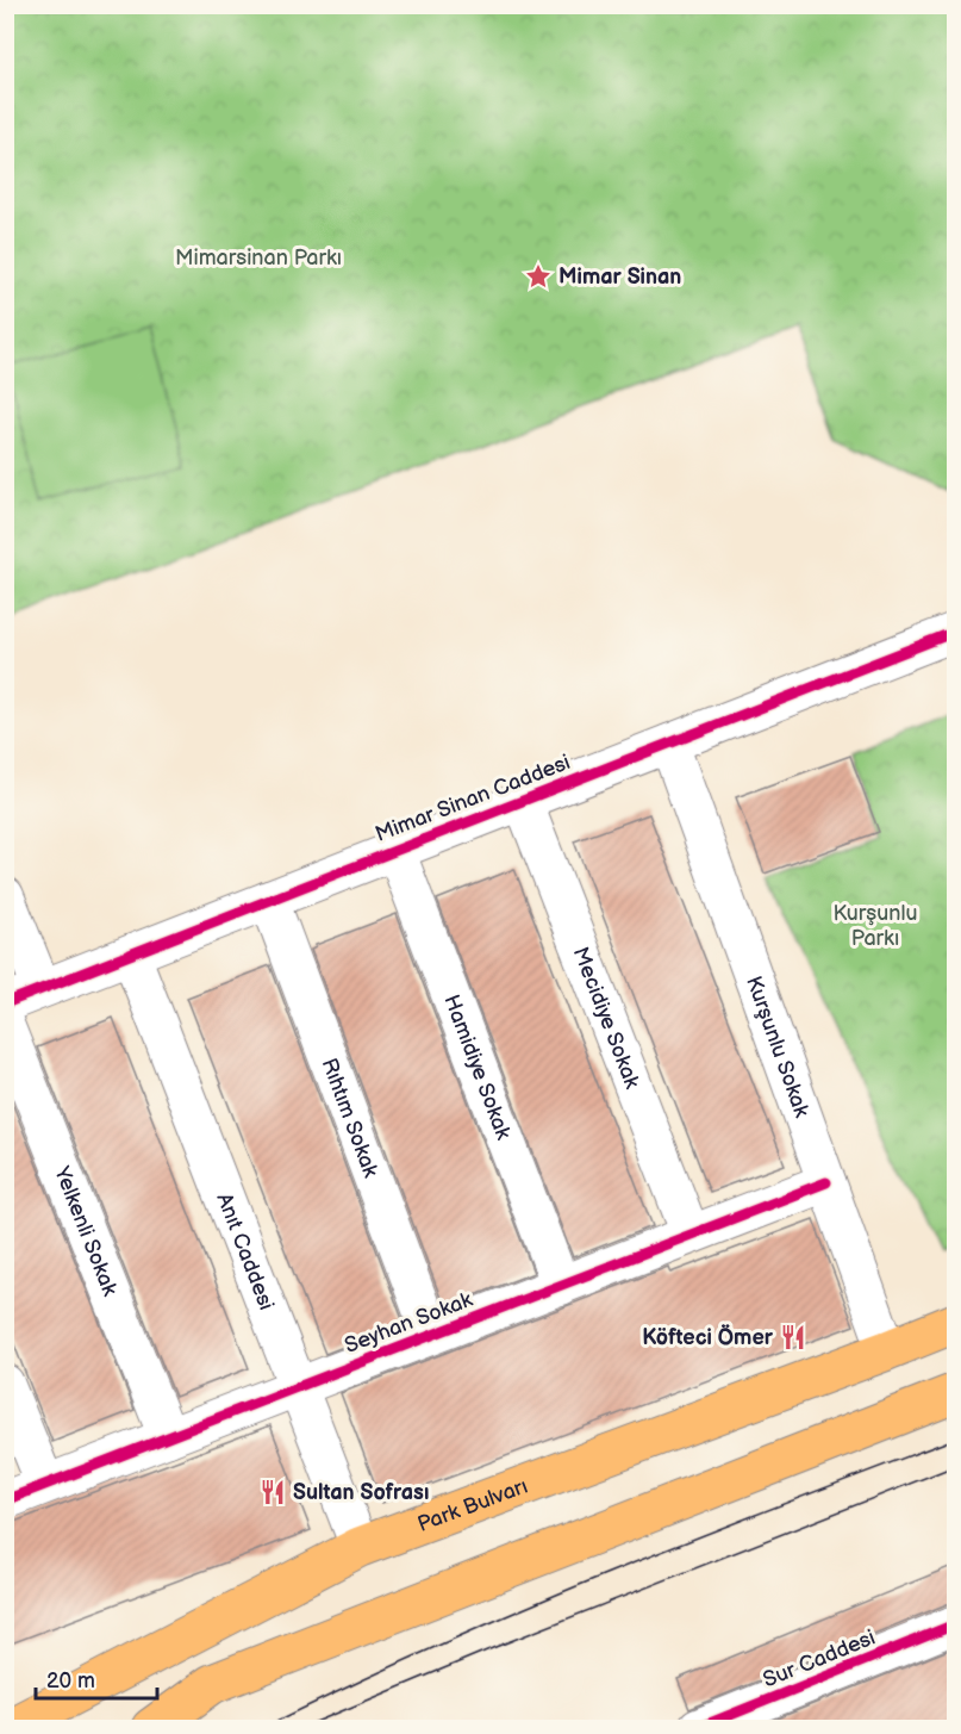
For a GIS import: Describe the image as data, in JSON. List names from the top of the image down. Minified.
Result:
{"streets":{"highway":["Park Bulvarı"],"street":["Mimar Sinan Caddesi","Mecidiye Sokak","Kurşunlu Sokak","Hamidiye Sokak","Rıhtım Sokak","Yelkenli Sokak","Anıt Caddesi","Seyhan Sokak","Sur Caddesi"]},"crossings":[["Mimar Sinan Caddesi","Mecidiye Sokak"],["Mimar Sinan Caddesi","Kurşunlu Sokak"],["Mimar Sinan Caddesi","Hamidiye Sokak"],["Mimar Sinan Caddesi","Rıhtım Sokak"],["Mimar Sinan Caddesi","Anıt Caddesi"],["Mecidiye Sokak","Seyhan Sokak"],["Kurşunlu Sokak","Seyhan Sokak"],["Kurşunlu Sokak","Park Bulvarı"],["Hamidiye Sokak","Seyhan Sokak"],["Rıhtım Sokak","Seyhan Sokak"],["Yelkenli Sokak","Seyhan Sokak"],["Anıt Caddesi","Seyhan Sokak"],["Anıt Caddesi","Park Bulvarı"]],"parks":["Mimarsinan Parkı","Kurşunlu Parkı"],"places":{"place":["Mimar Sinan"],"restaurant":["Köfteci Ömer","Sultan Sofrası"]},"scale_bar":"20 m"}
